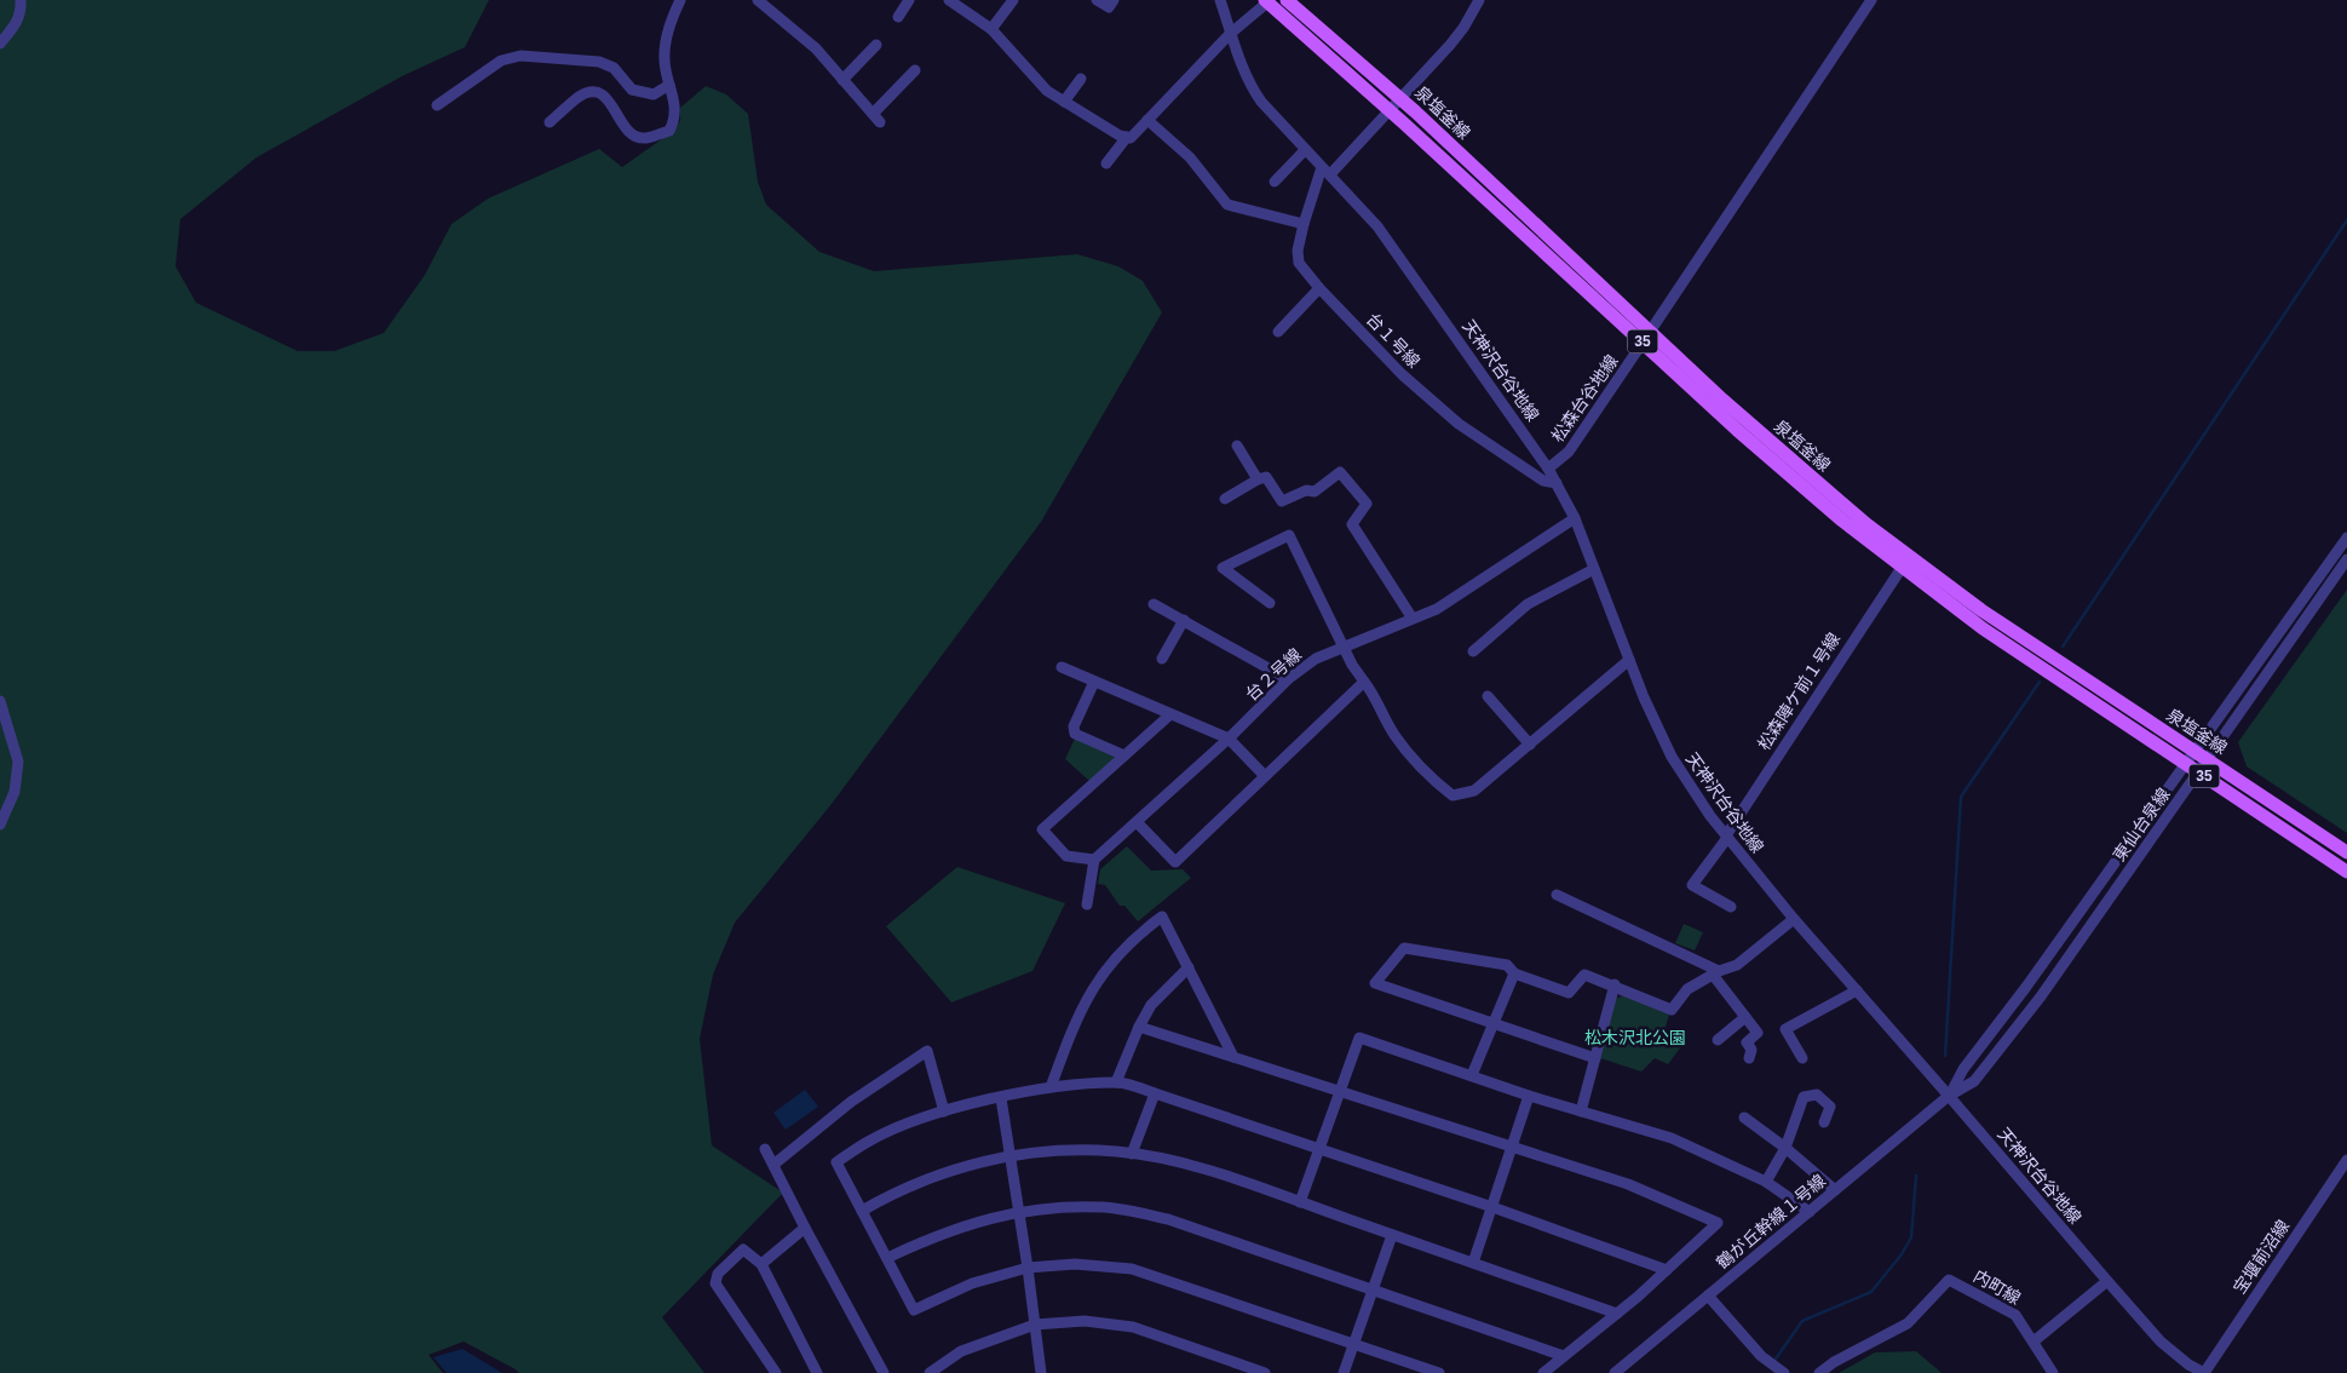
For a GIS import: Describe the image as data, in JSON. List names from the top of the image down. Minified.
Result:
{"streets":{"main road":["泉塩釜線","35"],"street":["台１号線","天神沢台谷地線","松森台谷地線","台２号線","松森陣ケ前１号線","東仙台泉線","鶴が丘幹線１号線","宝堰前沼線","内町線"]},"crossings":[["泉塩釜線","35"],["泉塩釜線","松森台谷地線"],["泉塩釜線","松森陣ケ前１号線"],["泉塩釜線","東仙台泉線"],["台１号線","天神沢台谷地線"],["35","東仙台泉線"],["天神沢台谷地線","松森台谷地線"],["天神沢台谷地線","台２号線"],["天神沢台谷地線","松森陣ケ前１号線"],["天神沢台谷地線","東仙台泉線"],["天神沢台谷地線","鶴が丘幹線１号線"],["天神沢台谷地線","宝堰前沼線"],["東仙台泉線","鶴が丘幹線１号線"]],"parks":["松木沢北公園"]}
